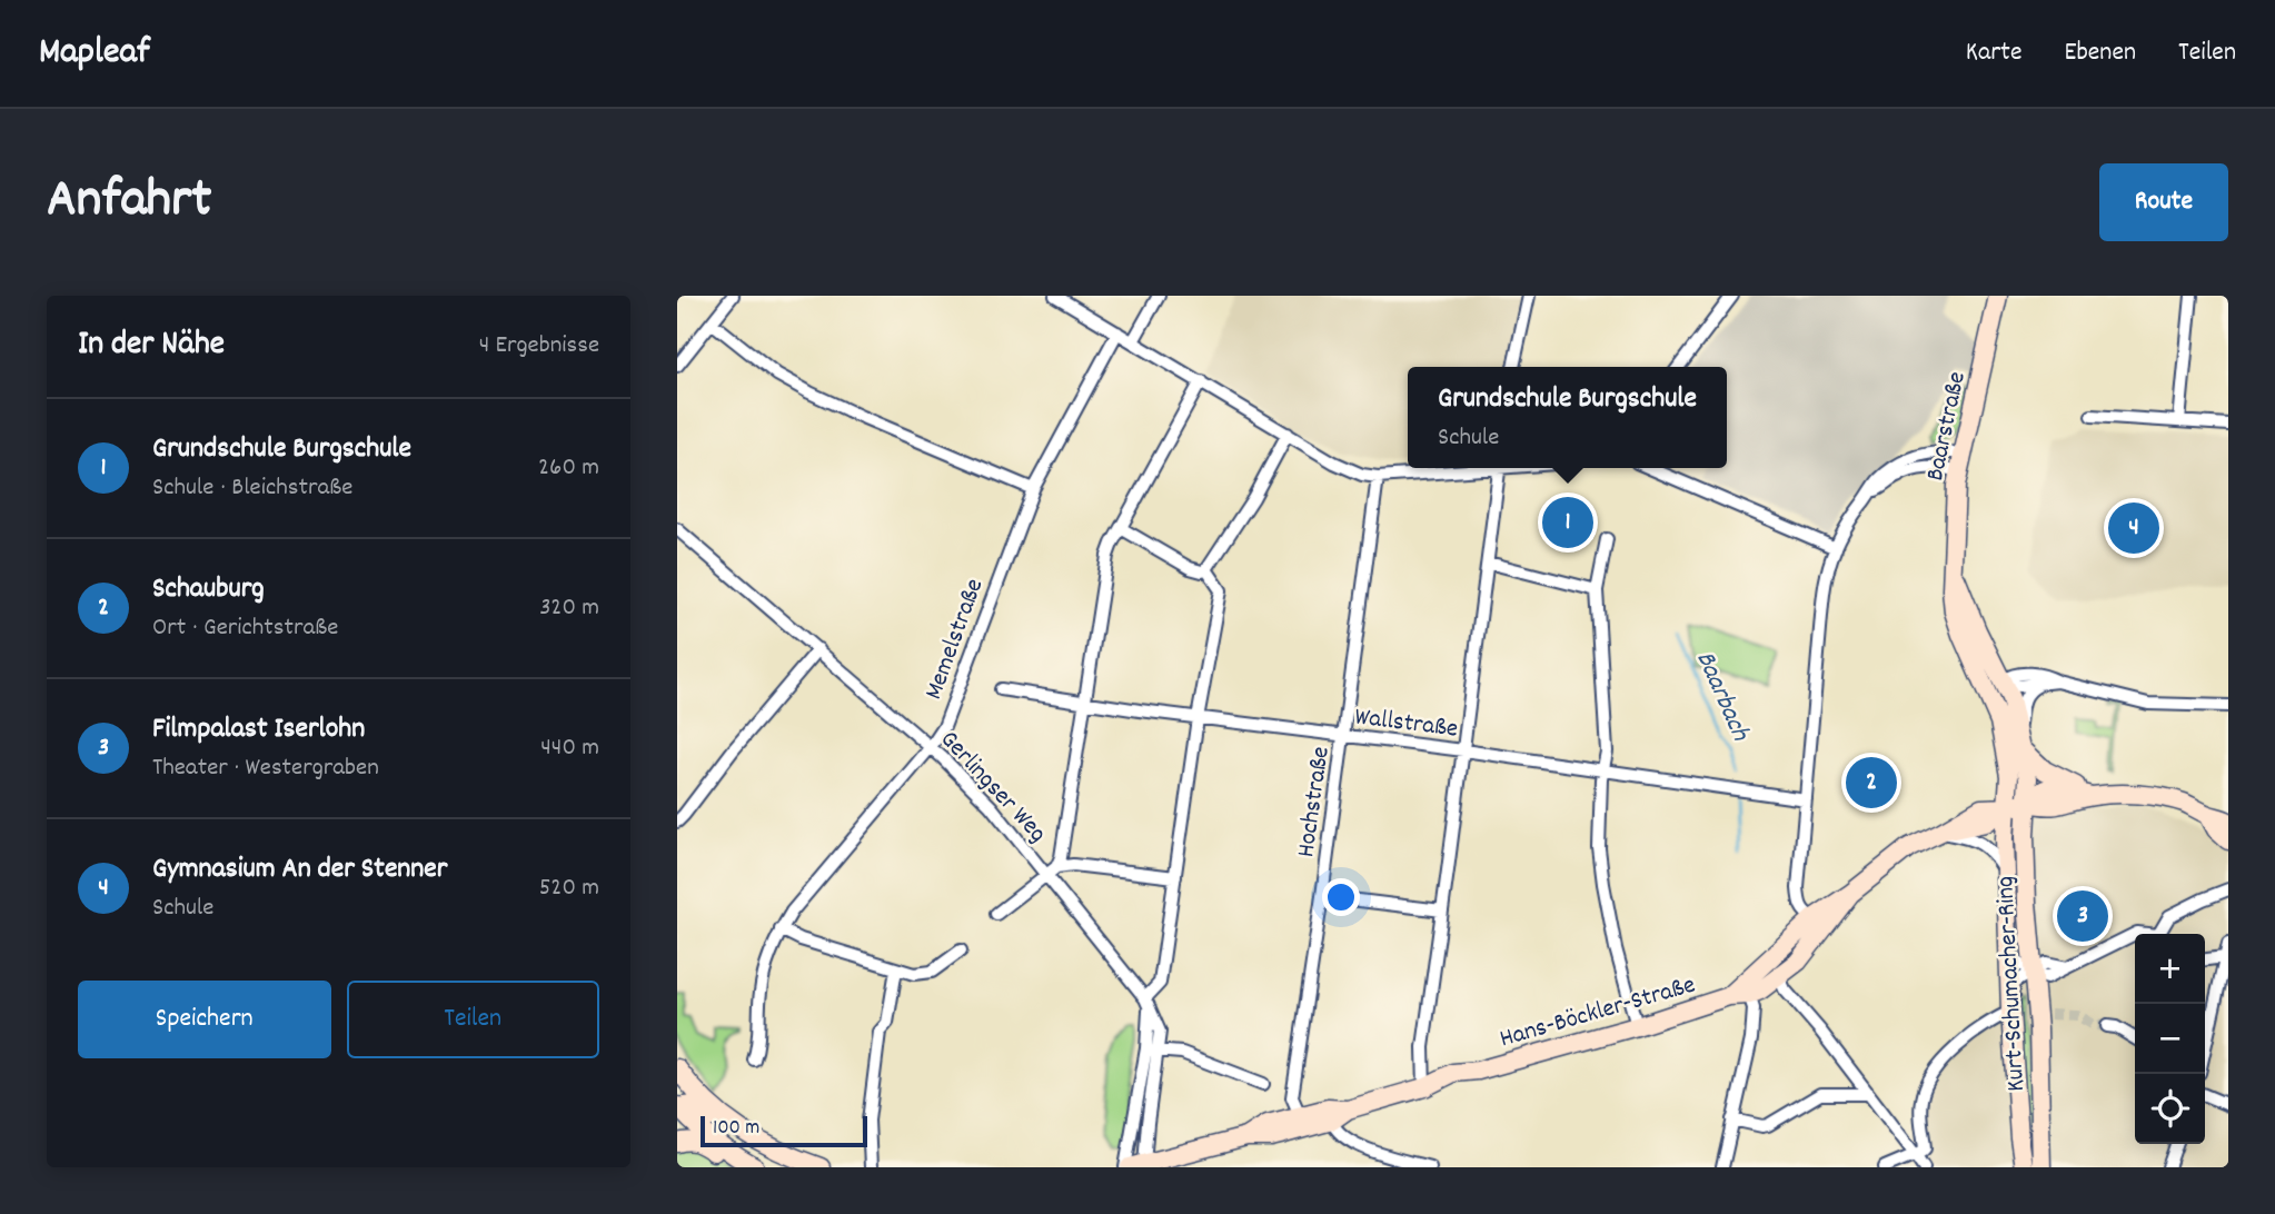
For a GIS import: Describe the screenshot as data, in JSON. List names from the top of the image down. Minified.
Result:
{"streets":{"main road":["Baarstraße","Kurt-Schumacher-Ring","Hans-Böckler-Straße"],"street":["Memelstraße","Wallstraße","Gerlingser Weg","Hochstraße"]},"crossings":[["Baarstraße","Kurt-Schumacher-Ring"],["Baarstraße","Hans-Böckler-Straße"],["Memelstraße","Gerlingser Weg"],["Wallstraße","Hochstraße"],["Hochstraße","Hans-Böckler-Straße"],["Kurt-Schumacher-Ring","Hans-Böckler-Straße"]],"water":["Baarbach"],"scale_bar":"100 m","page":{"header":"Mapleaf","nav":["Karte","Ebenen","Teilen"],"title":"Anfahrt","buttons":["Route",["Speichern","Teilen"]],"heading":["In der Nähe","4 Ergebnisse"],"popup":["Grundschule Burgschule","Schule"],"list":[{"mark":"1","name":"Grundschule Burgschule","note":"Schule · Bleichstraße","value":"260 m"},{"mark":"2","name":"Schauburg","note":"Ort · Gerichtstraße","value":"320 m"},{"mark":"3","name":"Filmpalast Iserlohn","note":"Theater · Westergraben","value":"440 m"},{"mark":"4","name":"Gymnasium An der Stenner","note":"Schule","value":"520 m"}],"pins":["1","4","2","3"],"map_buttons":["+","−"],"scale":"100 m"}}
